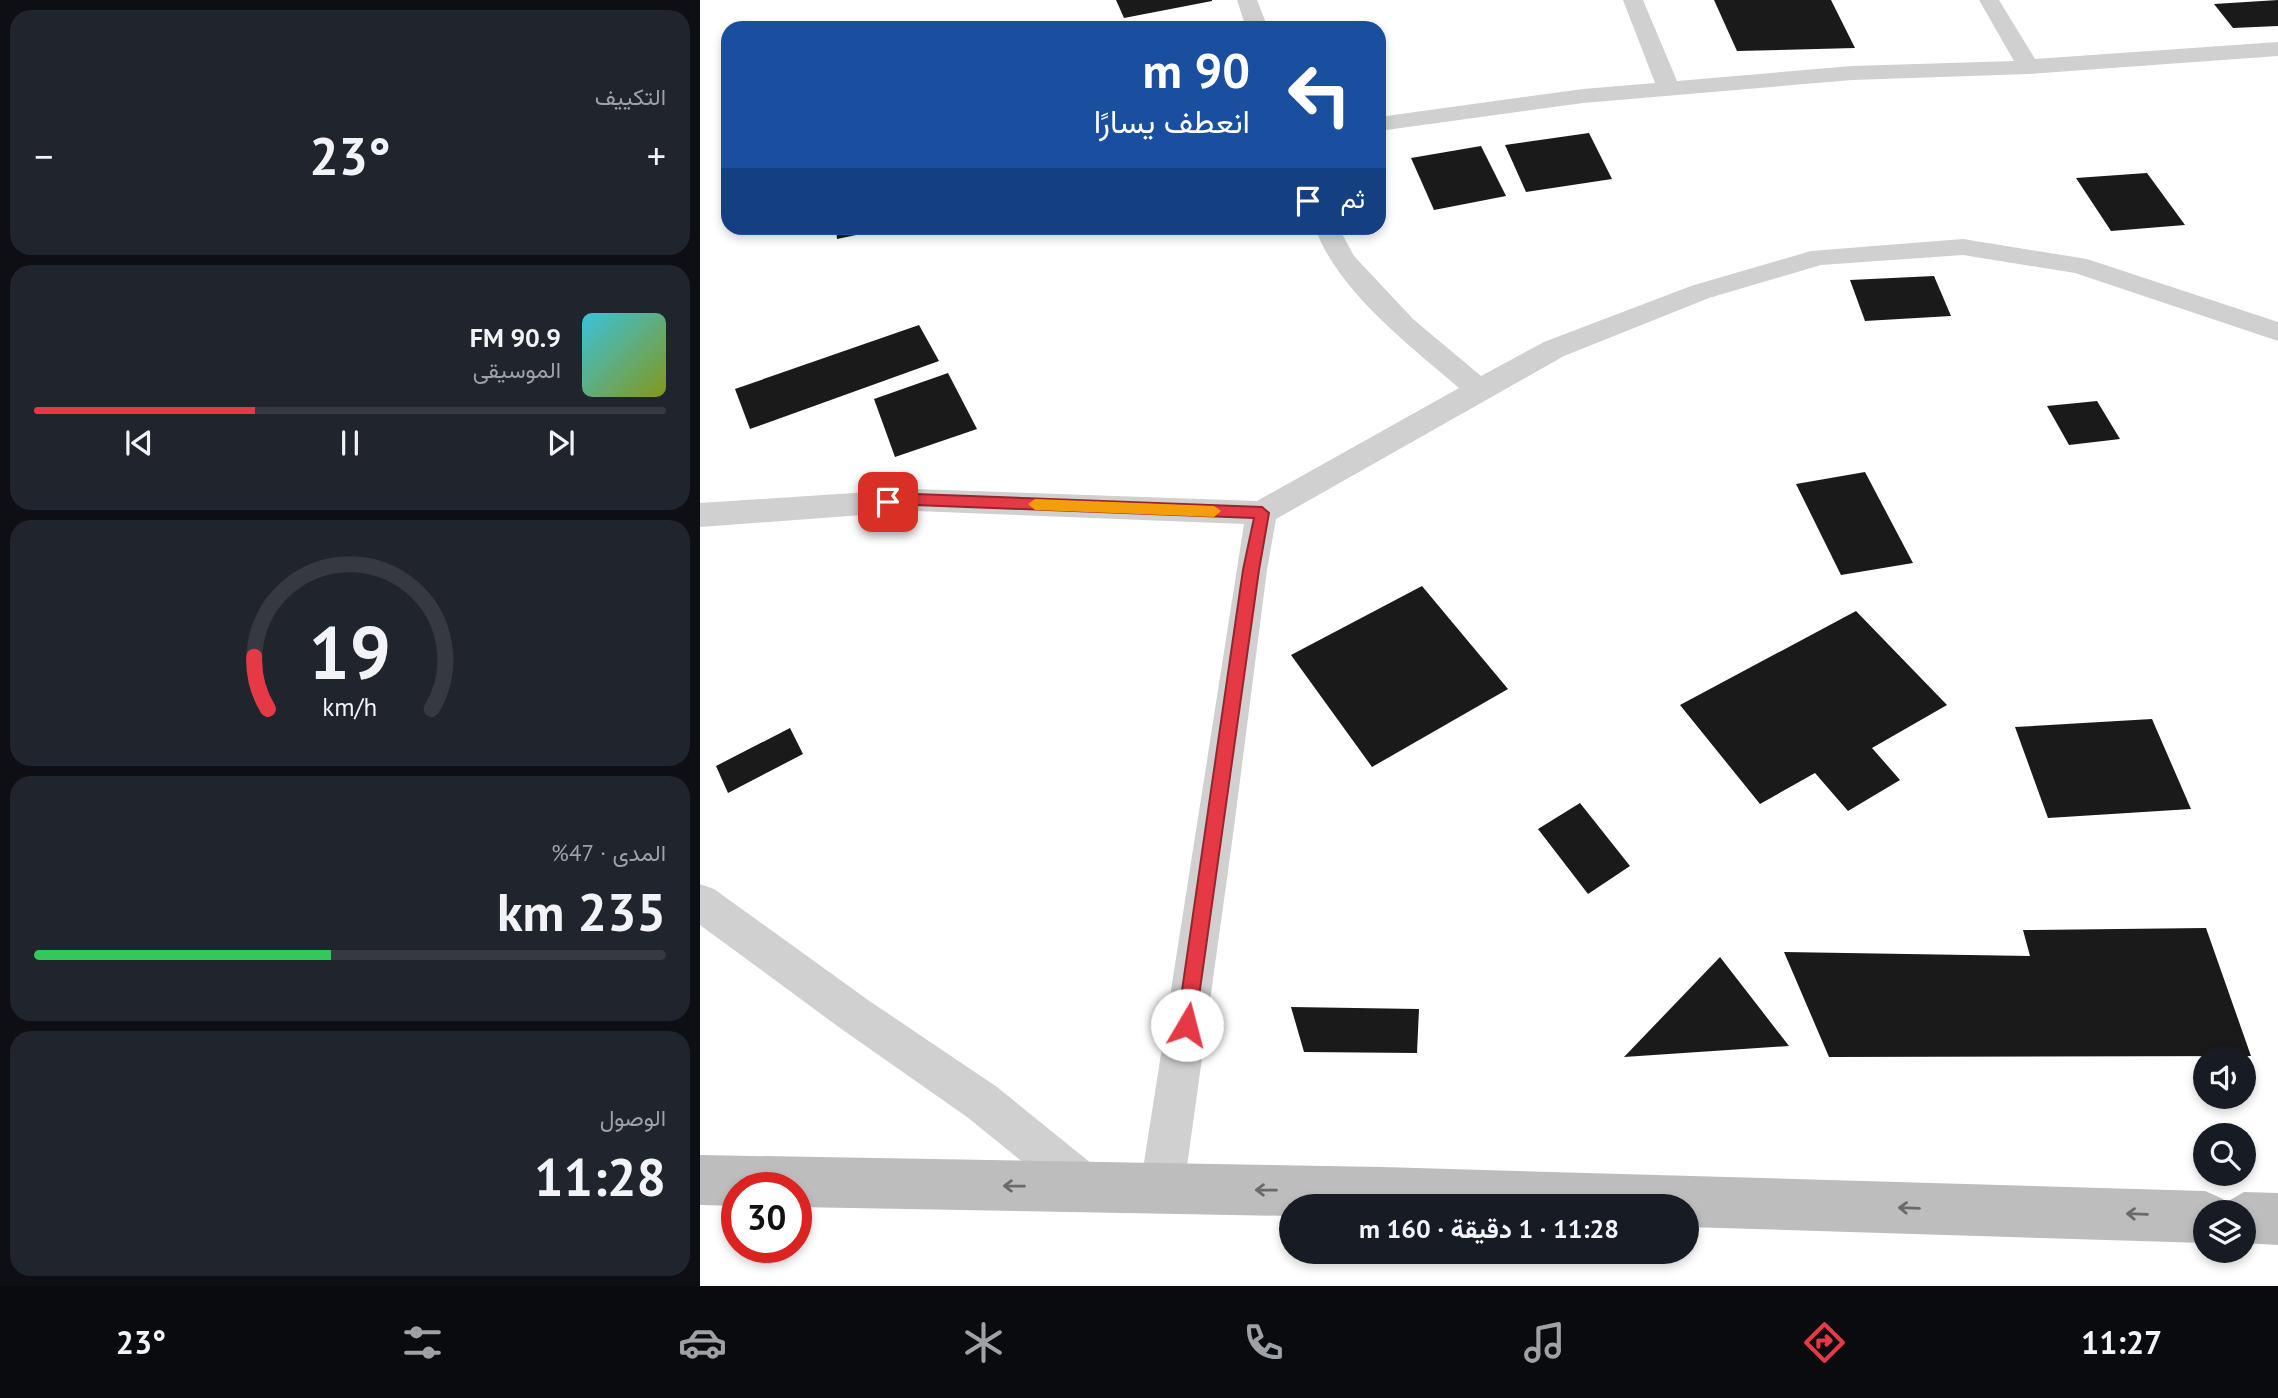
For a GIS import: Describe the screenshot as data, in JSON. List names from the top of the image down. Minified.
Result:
{"page":{"tile":["التكييف",["المدى · 47%","235 km"],["الوصول","11:28"]],"turn":["90 m","انعطف يسارًا"],"heat":["−","23°","+"],"then":"ثم","song":["90.9 FM","الموسيقى"],"limit":"30","trip":"11:28 · 1 دقيقة · 160 m","tabs":["11:27","23°"],"gauge":["19","km/h"]}}
